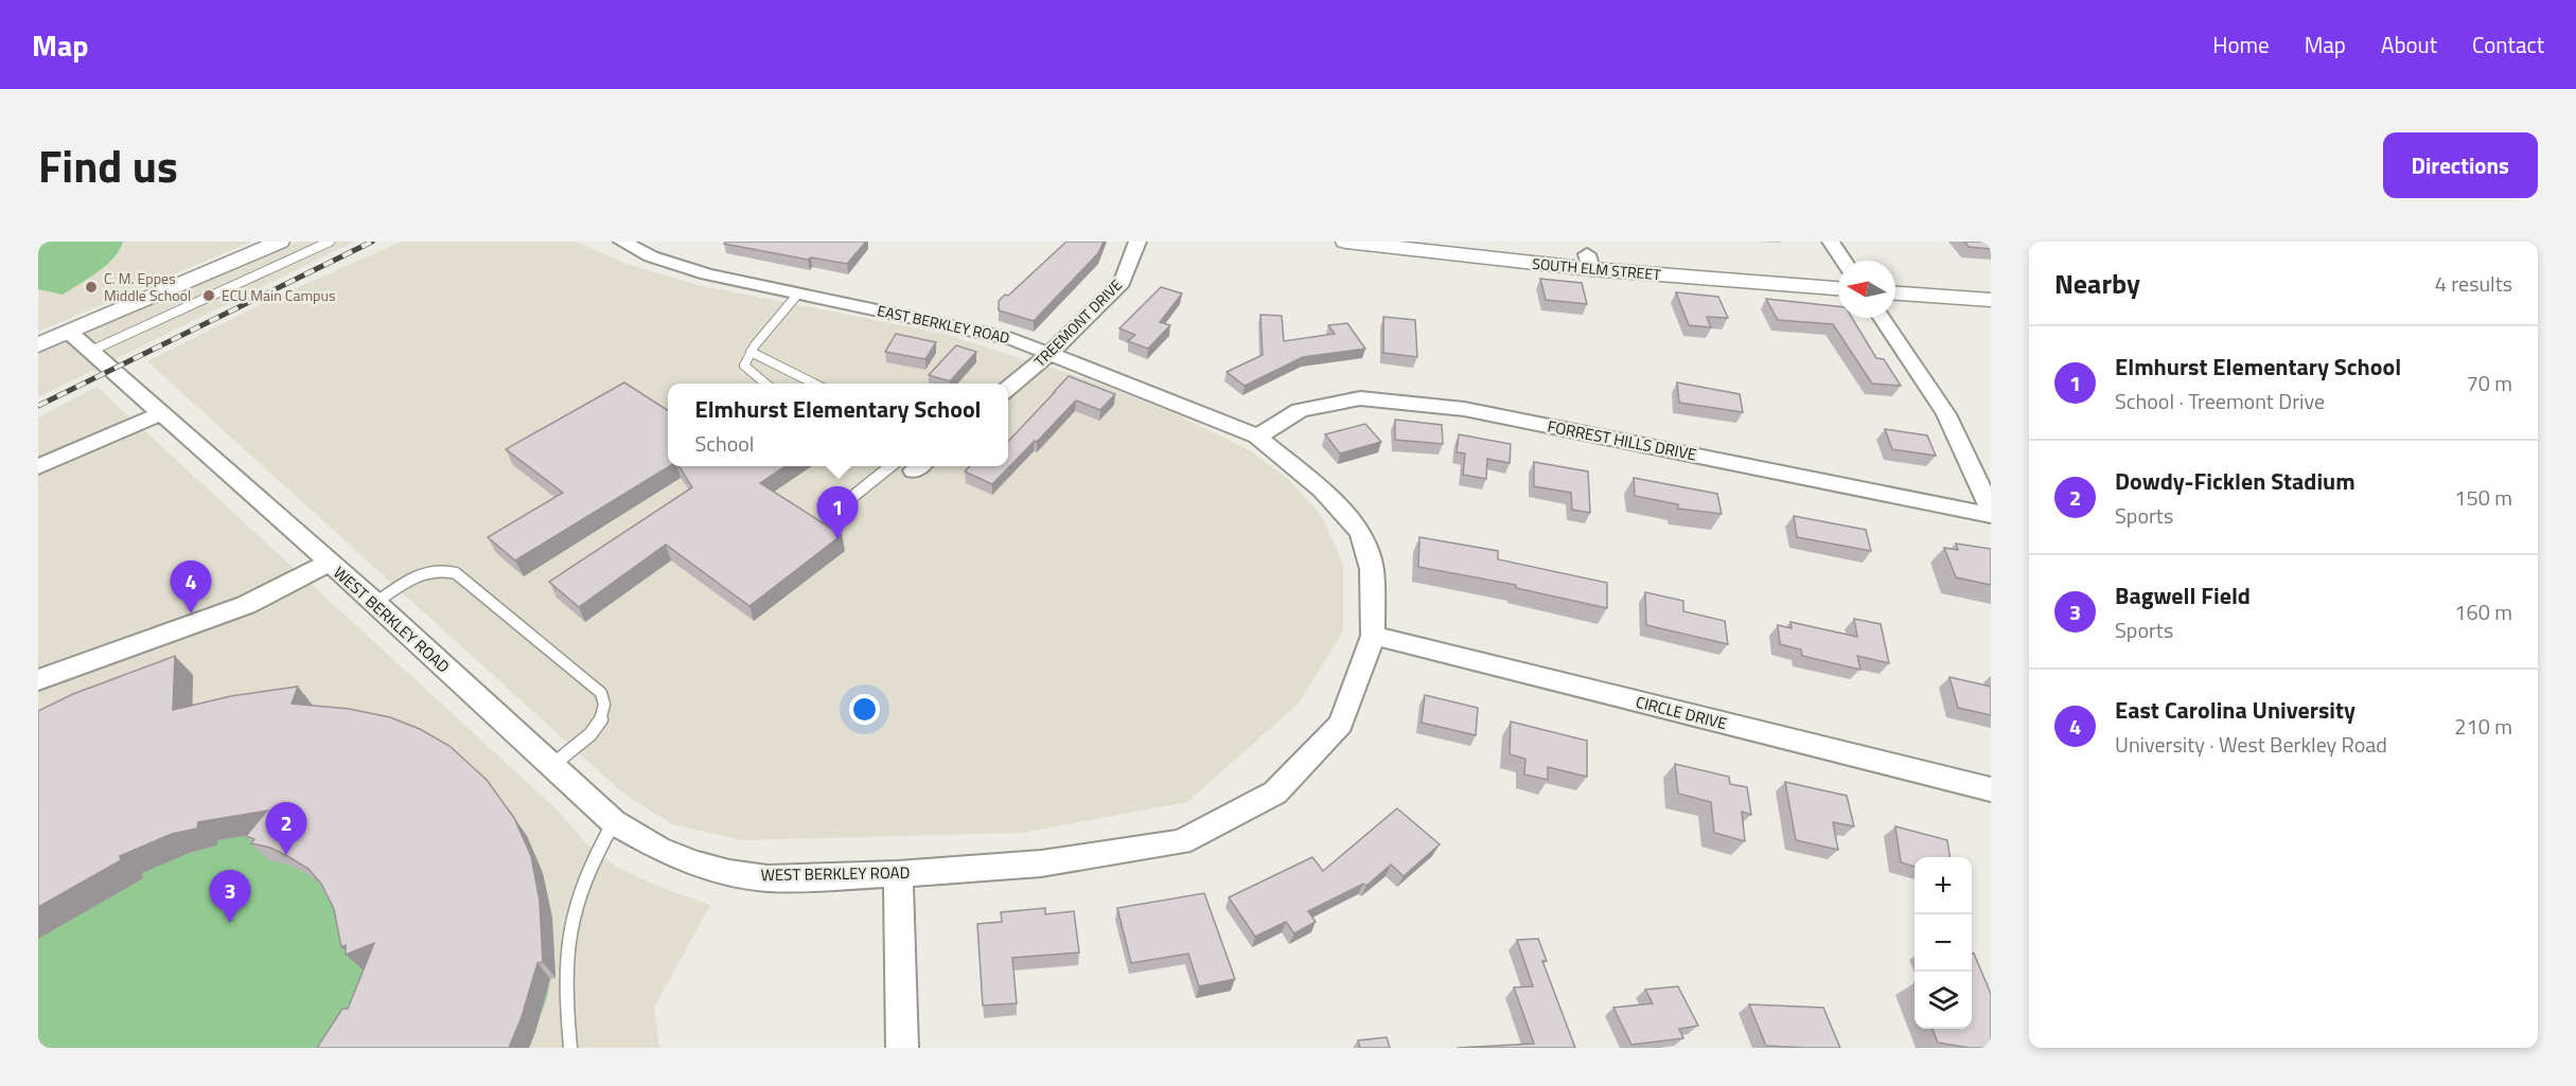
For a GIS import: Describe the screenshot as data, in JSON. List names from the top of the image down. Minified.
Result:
{"streets":{"street":["SOUTH ELM STREET","TREEMONT DRIVE","EAST BERKLEY ROAD","FORREST HILLS DRIVE","WEST BERKLEY ROAD","CIRCLE DRIVE"]},"crossings":[["TREEMONT DRIVE","EAST BERKLEY ROAD"],["EAST BERKLEY ROAD","FORREST HILLS DRIVE"],["EAST BERKLEY ROAD","WEST BERKLEY ROAD"],["FORREST HILLS DRIVE","WEST BERKLEY ROAD"],["WEST BERKLEY ROAD","CIRCLE DRIVE"]],"places":["C. M. Eppes Middle School","ECU Main Campus"],"north":"left","page":{"header":"Map","nav":["Home","Map","About","Contact"],"title":"Find us","buttons":"Directions","heading":["Nearby","4 results"],"list":[{"mark":"1","name":"Elmhurst Elementary School","note":"School · Treemont Drive","value":"70 m"},{"mark":"2","name":"Dowdy-Ficklen Stadium","note":"Sports","value":"150 m"},{"mark":"3","name":"Bagwell Field","note":"Sports","value":"160 m"},{"mark":"4","name":"East Carolina University","note":"University · West Berkley Road","value":"210 m"}],"popup":["Elmhurst Elementary School","School"],"pins":["1","4","2","3"],"map_buttons":["+","−"]}}
